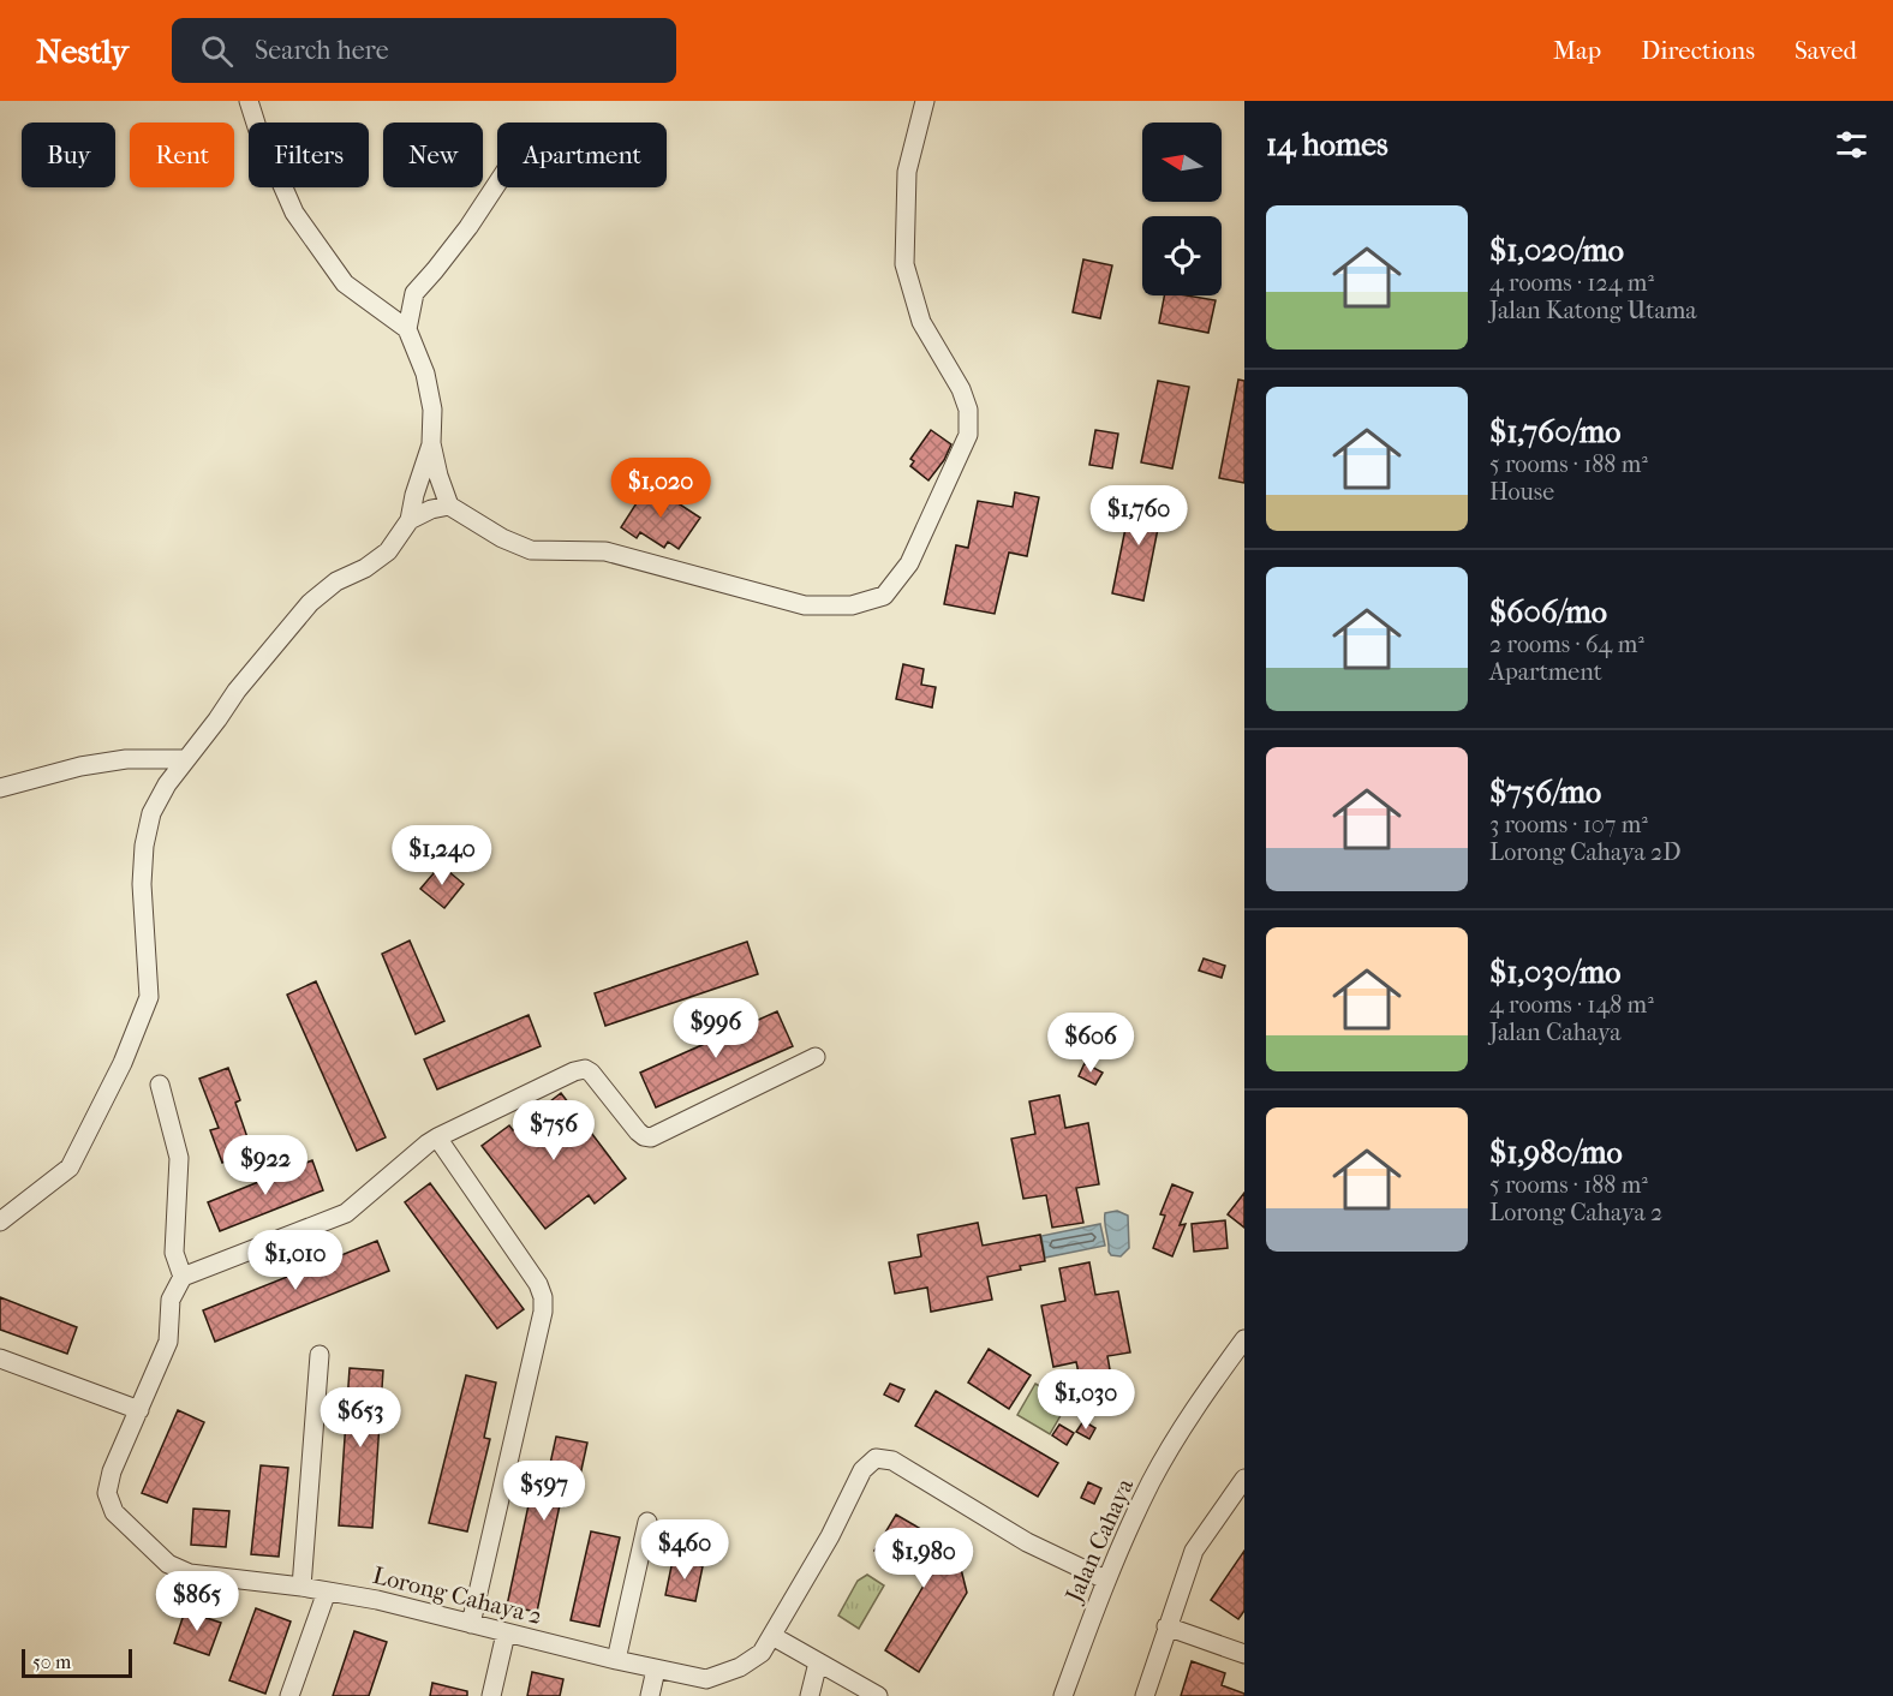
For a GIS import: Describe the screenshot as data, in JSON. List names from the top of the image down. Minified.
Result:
{"streets":{"street":["Jalan Cahaya","Lorong Cahaya 2"]},"crossings":[["Jalan Cahaya","Lorong Cahaya 2"]],"scale_bar":"50 m","north":"left","page":{"header":"Nestly","search":"Search here","nav":["Map","Directions","Saved"],"heading":"14 homes","chip":["Buy","Rent","Filters","New","Apartment"],"list":[{"name":"$1,020/mo","note":"4 rooms · 124 m² · Jalan Katong Utama"},{"name":"$1,760/mo","note":"5 rooms · 188 m² · House"},{"name":"$606/mo","note":"2 rooms · 64 m² · Apartment"},{"name":"$756/mo","note":"3 rooms · 107 m² · Lorong Cahaya 2D"},{"name":"$1,030/mo","note":"4 rooms · 148 m² · Jalan Cahaya"},{"name":"$1,980/mo","note":"5 rooms · 188 m² · Lorong Cahaya 2"}],"price":["$1,020","$1,760","$1,240","$996","$606","$756","$922","$1,010","$1,030","$653","$597","$460","$1,980","$865"],"scale":"50 m"}}
